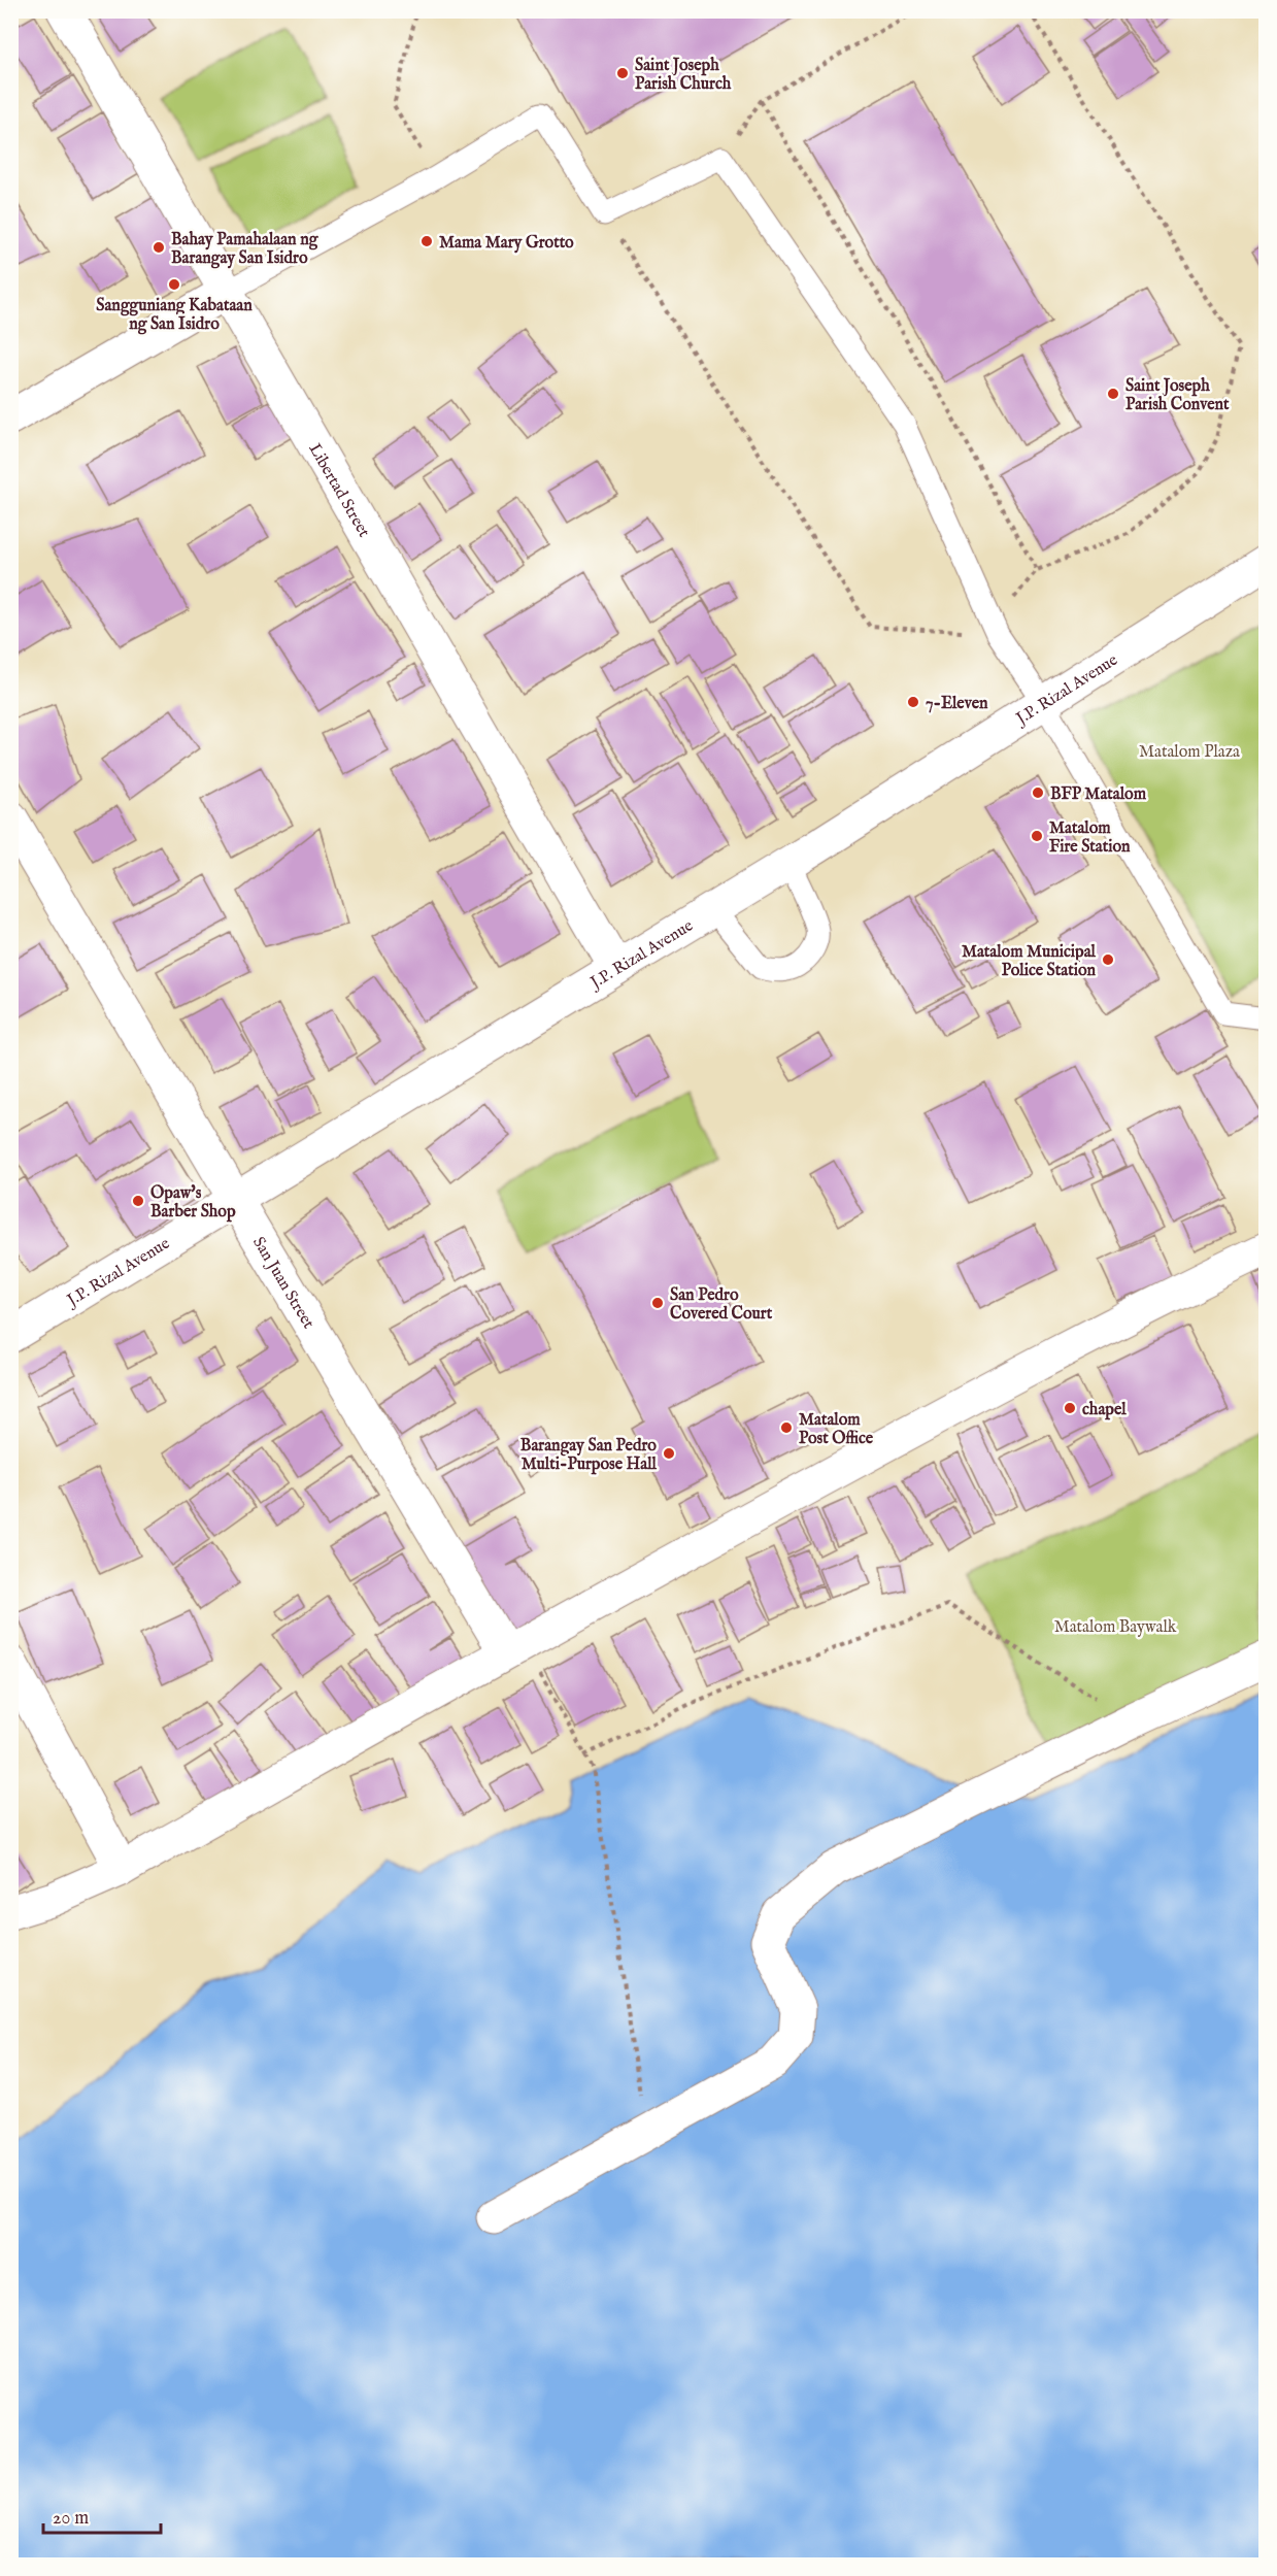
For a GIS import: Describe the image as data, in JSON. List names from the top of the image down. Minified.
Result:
{"streets":{"street":["Libertad Street","J.P. Rizal Avenue","San Juan Street"]},"crossings":[["Libertad Street","J.P. Rizal Avenue"],["J.P. Rizal Avenue","San Juan Street"]],"parks":["Matalom Plaza","Matalom Baywalk"],"places":["Saint Joseph Parish Church","Mama Mary Grotto","Bahay Pamahalaan ng Barangay San Isidro","Sangguniang Kabataan ng San Isidro","Saint Joseph Parish Convent","7-Eleven","BFP Matalom","Matalom Fire Station","Matalom Municipal Police Station","Opaw's Barber Shop","San Pedro Covered Court","chapel","Matalom Post Office","Barangay San Pedro Multi-Purpose Hall"],"scale_bar":"20 m"}
